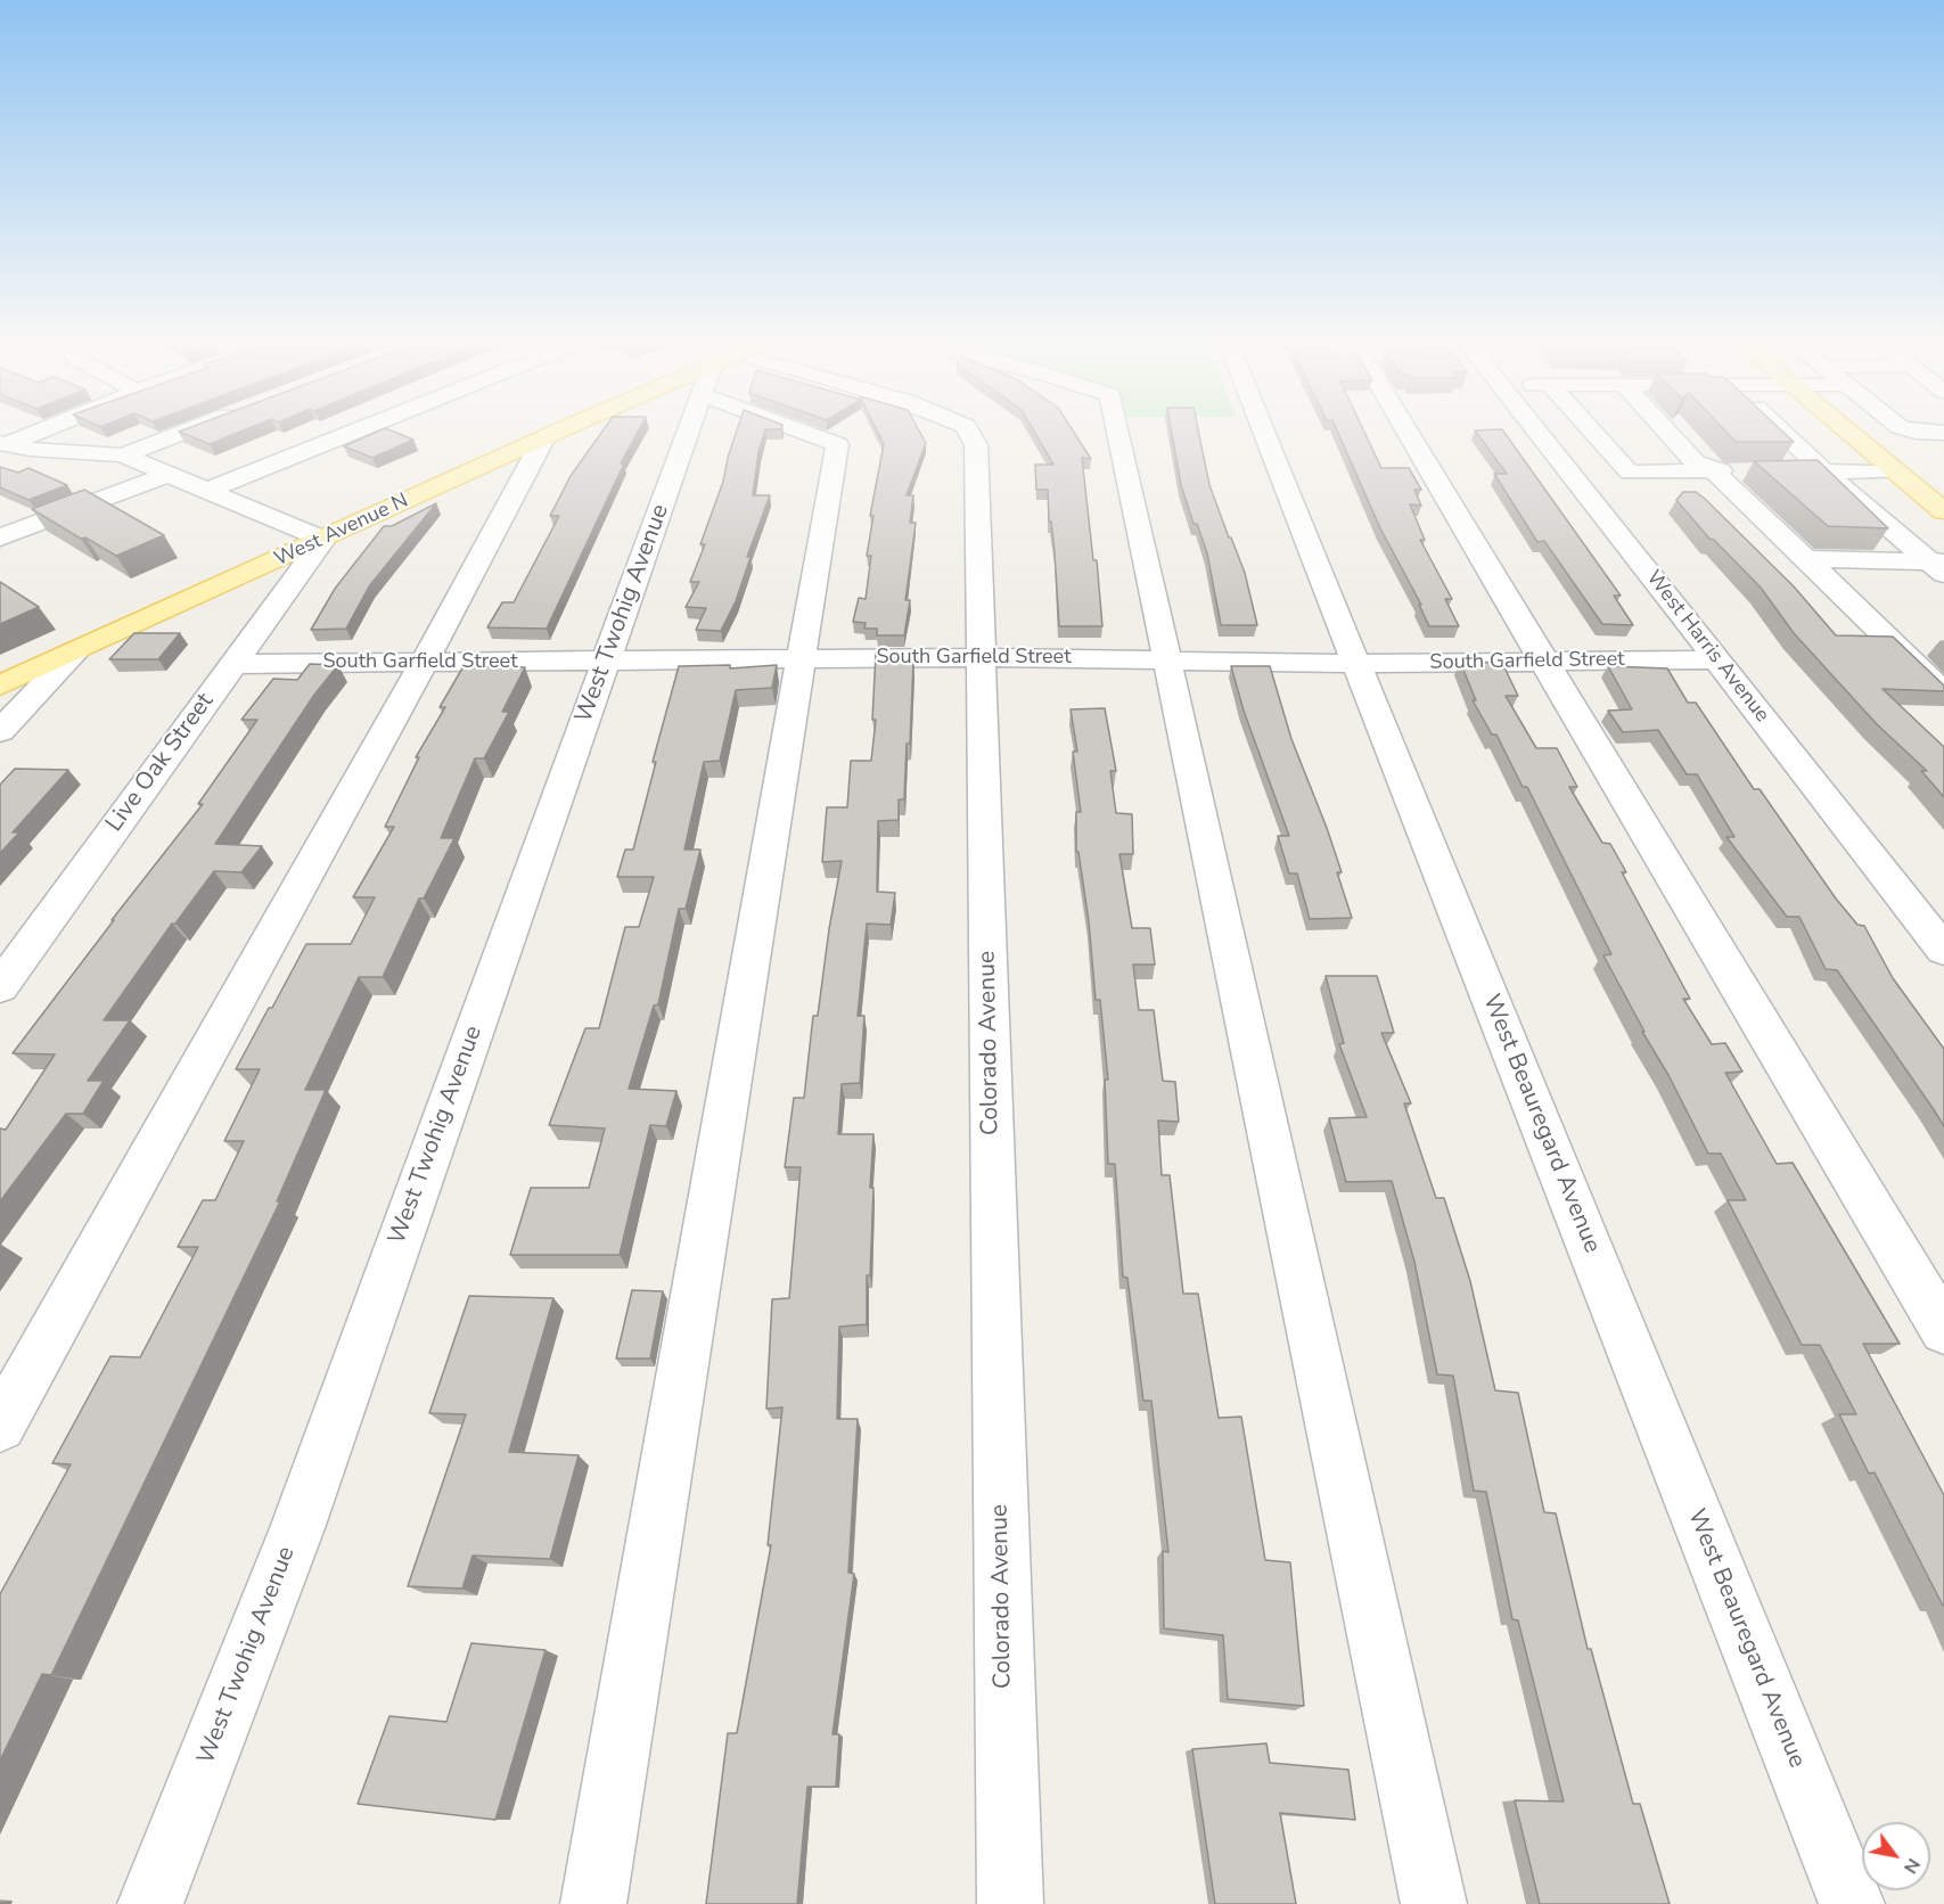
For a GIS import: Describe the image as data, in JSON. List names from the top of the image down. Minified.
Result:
{"streets":{"main road":["West Avenue N"],"street":["West Twohig Avenue","West Harris Avenue","South Garfield Street","Live Oak Street","Colorado Avenue","West Beauregard Avenue"]},"crossings":[["West Avenue N","Live Oak Street"],["West Twohig Avenue","South Garfield Street"],["West Harris Avenue","South Garfield Street"],["South Garfield Street","Live Oak Street"],["South Garfield Street","Colorado Avenue"],["South Garfield Street","West Beauregard Avenue"]],"north":"bottom right"}
